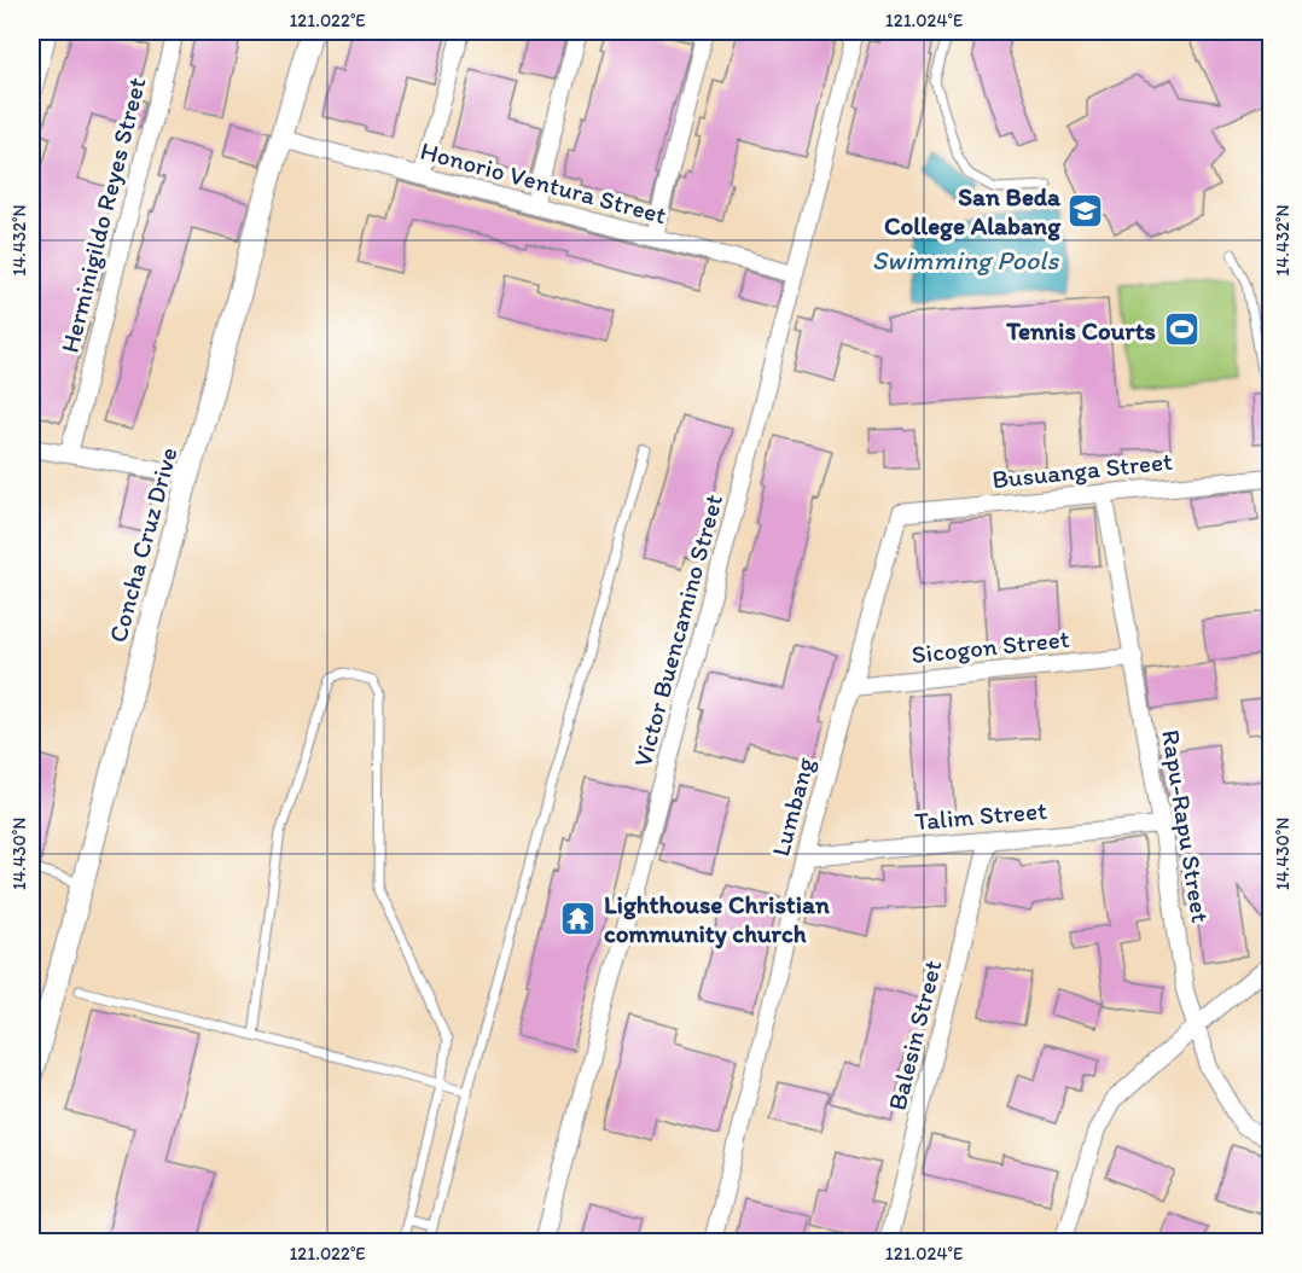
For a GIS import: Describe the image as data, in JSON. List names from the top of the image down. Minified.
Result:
{"streets":{"street":["Honorio Ventura Street","Herminigildo Reyes Street","Busuanga Street","Concha Cruz Drive","Victor Buencamino Street","Sicogon Street","Lumbang","Talim Street","Rapu-Rapu Street","Balesin Street"]},"crossings":[["Honorio Ventura Street","Concha Cruz Drive"],["Honorio Ventura Street","Victor Buencamino Street"],["Busuanga Street","Lumbang"],["Busuanga Street","Rapu-Rapu Street"],["Sicogon Street","Lumbang"],["Sicogon Street","Rapu-Rapu Street"],["Lumbang","Talim Street"],["Talim Street","Rapu-Rapu Street"],["Talim Street","Balesin Street"]],"water":["Swimming Pools"],"places":{"school or university":["San Beda College Alabang"],"sports":["Tennis Courts"],"temple":["Lighthouse Christian community church"]},"coordinates":["121.022°E","121.024°E","14.432°N","14.430°N"]}
